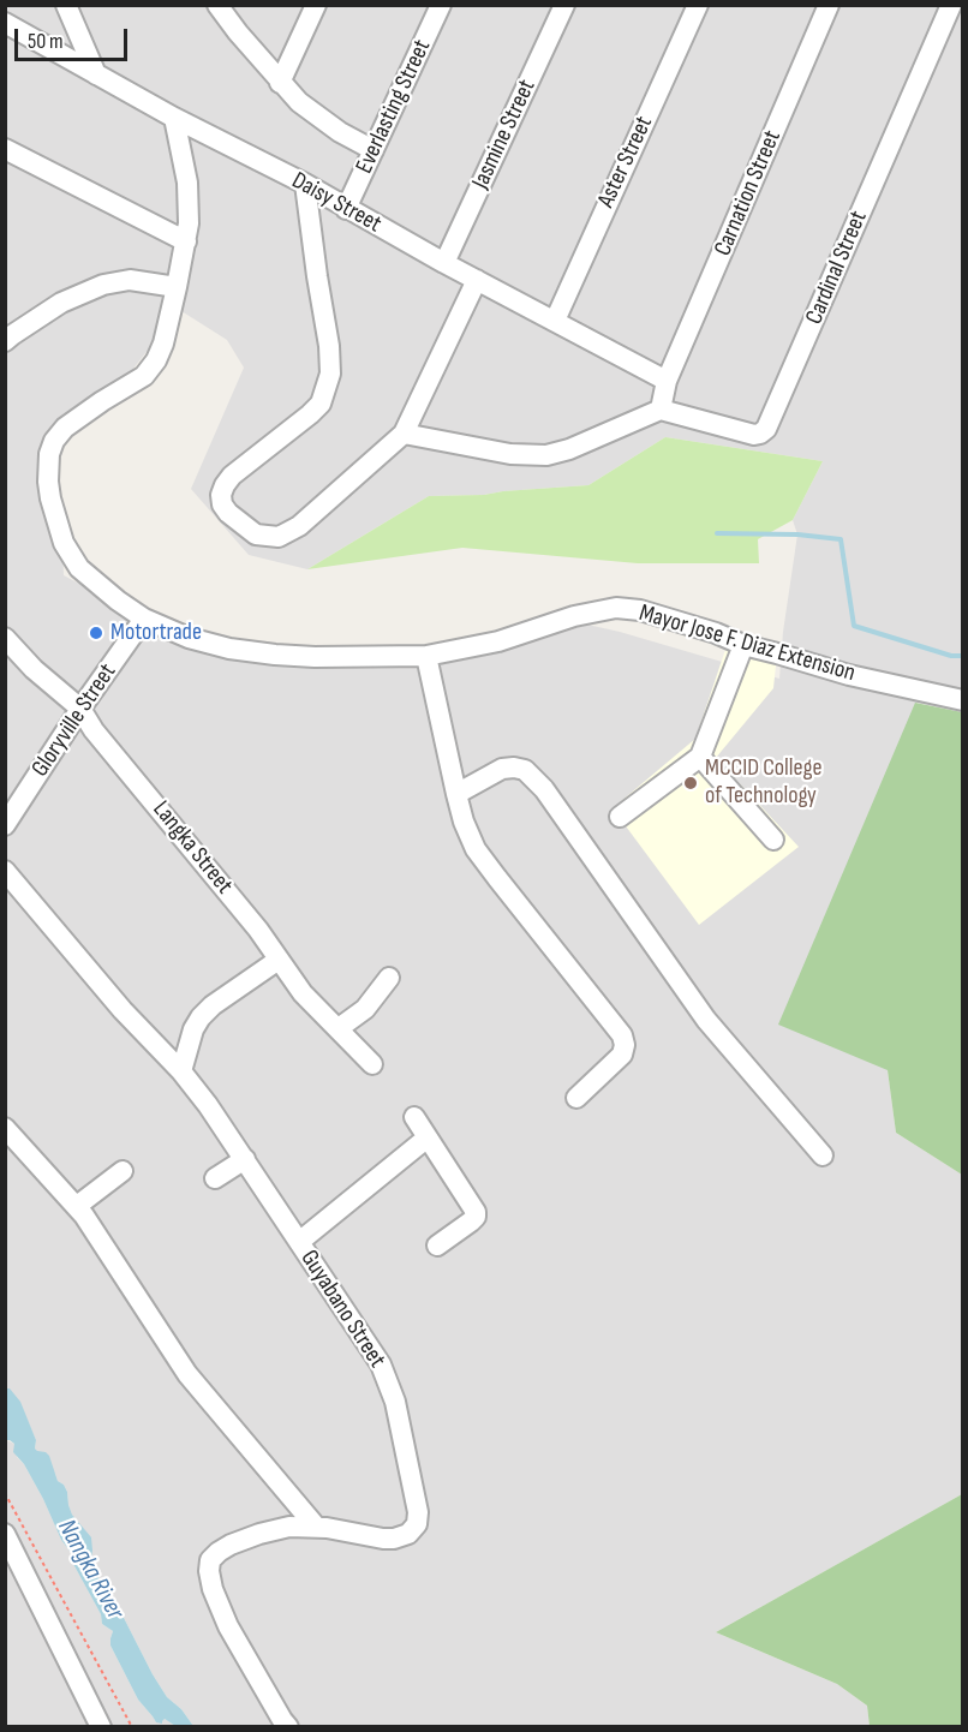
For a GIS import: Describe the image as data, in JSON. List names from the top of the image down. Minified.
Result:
{"streets":{"street":["Everlasting Street","Jasmine Street","Aster Street","Carnation Street","Daisy Street","Cardinal Street","Mayor Jose F. Diaz Extension","Gloryville Street","Langka Street","Guyabano Street"]},"crossings":[["Everlasting Street","Daisy Street"],["Jasmine Street","Daisy Street"],["Aster Street","Daisy Street"],["Carnation Street","Daisy Street"],["Carnation Street","Cardinal Street"],["Daisy Street","Mayor Jose F. Diaz Extension"],["Mayor Jose F. Diaz Extension","Gloryville Street"],["Gloryville Street","Langka Street"]],"water":["Nangka River"],"places":["Motortrade","MCCID College of Technology"],"scale_bar":"50 m"}
